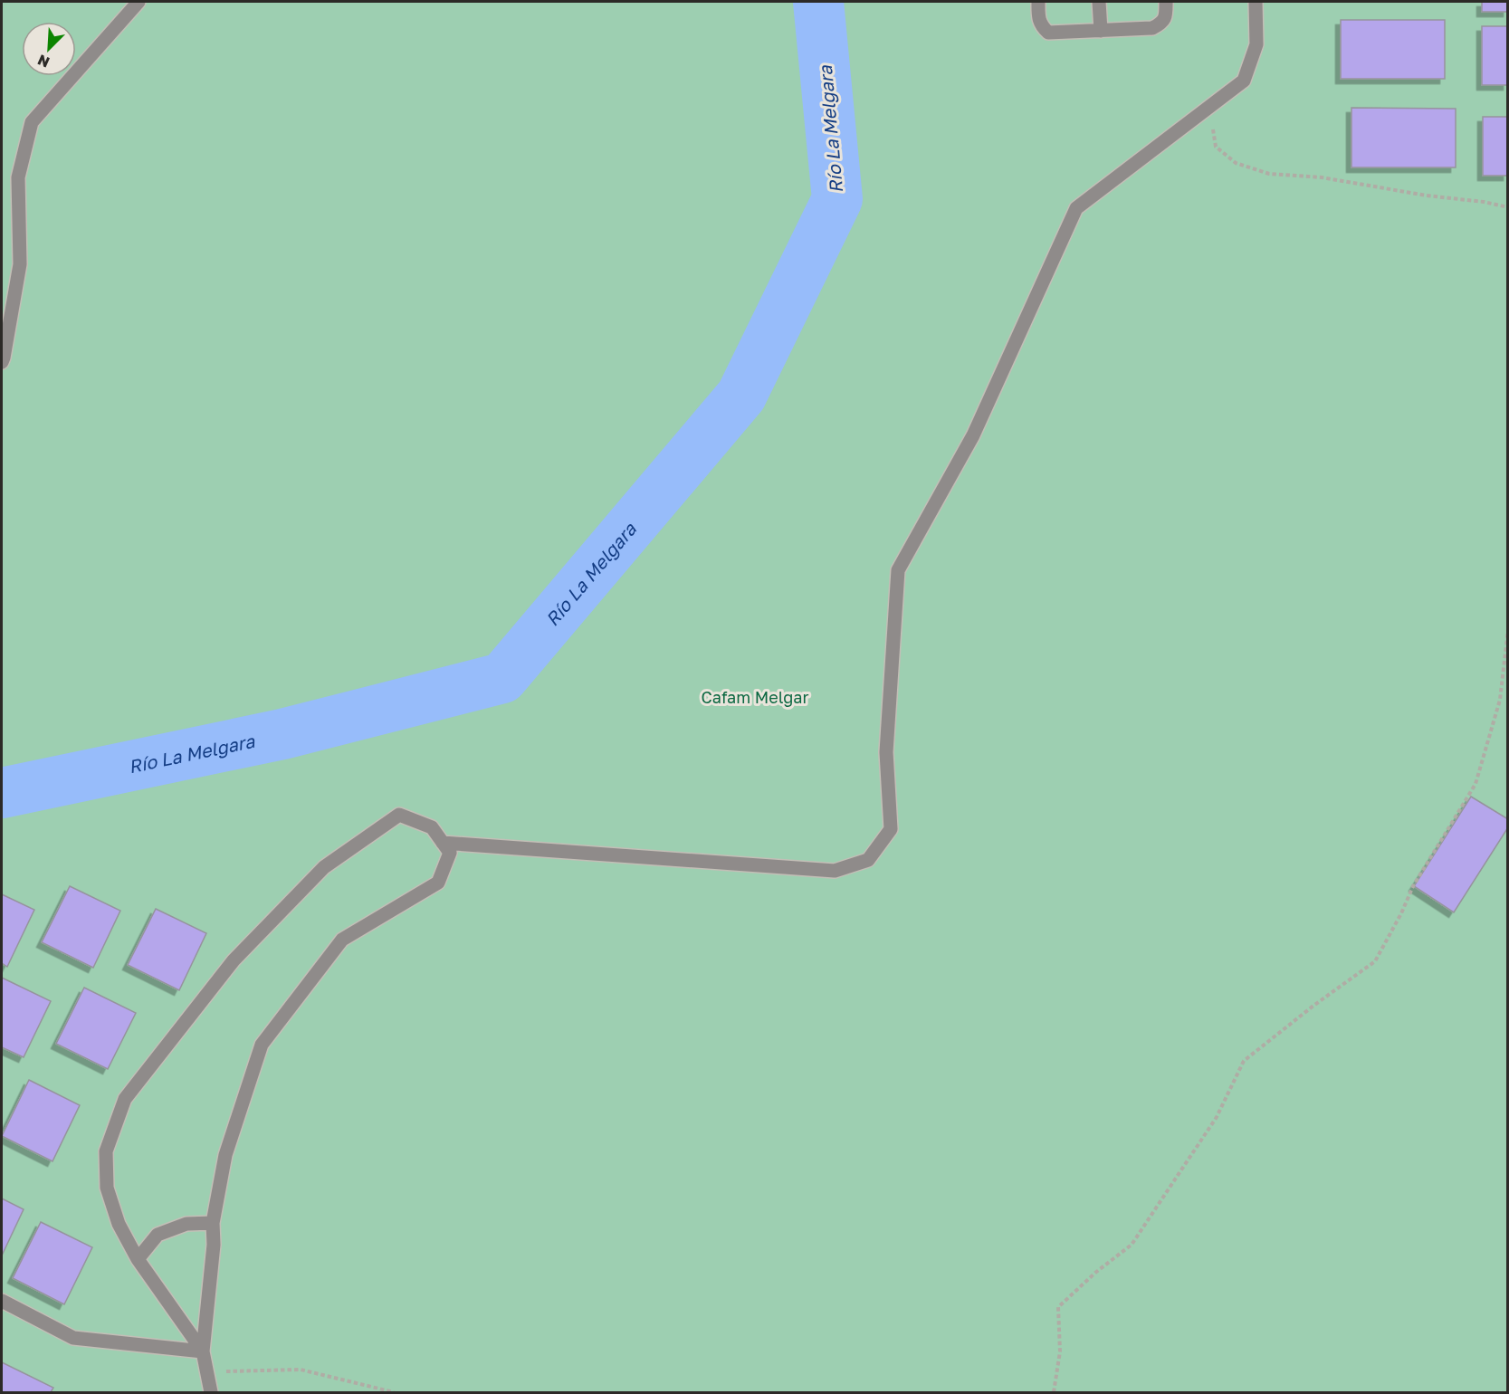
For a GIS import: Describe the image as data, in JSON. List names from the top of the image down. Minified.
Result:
{"water":["Río La Melgara"],"parks":["Cafam Melgar"],"north":"bottom left"}
